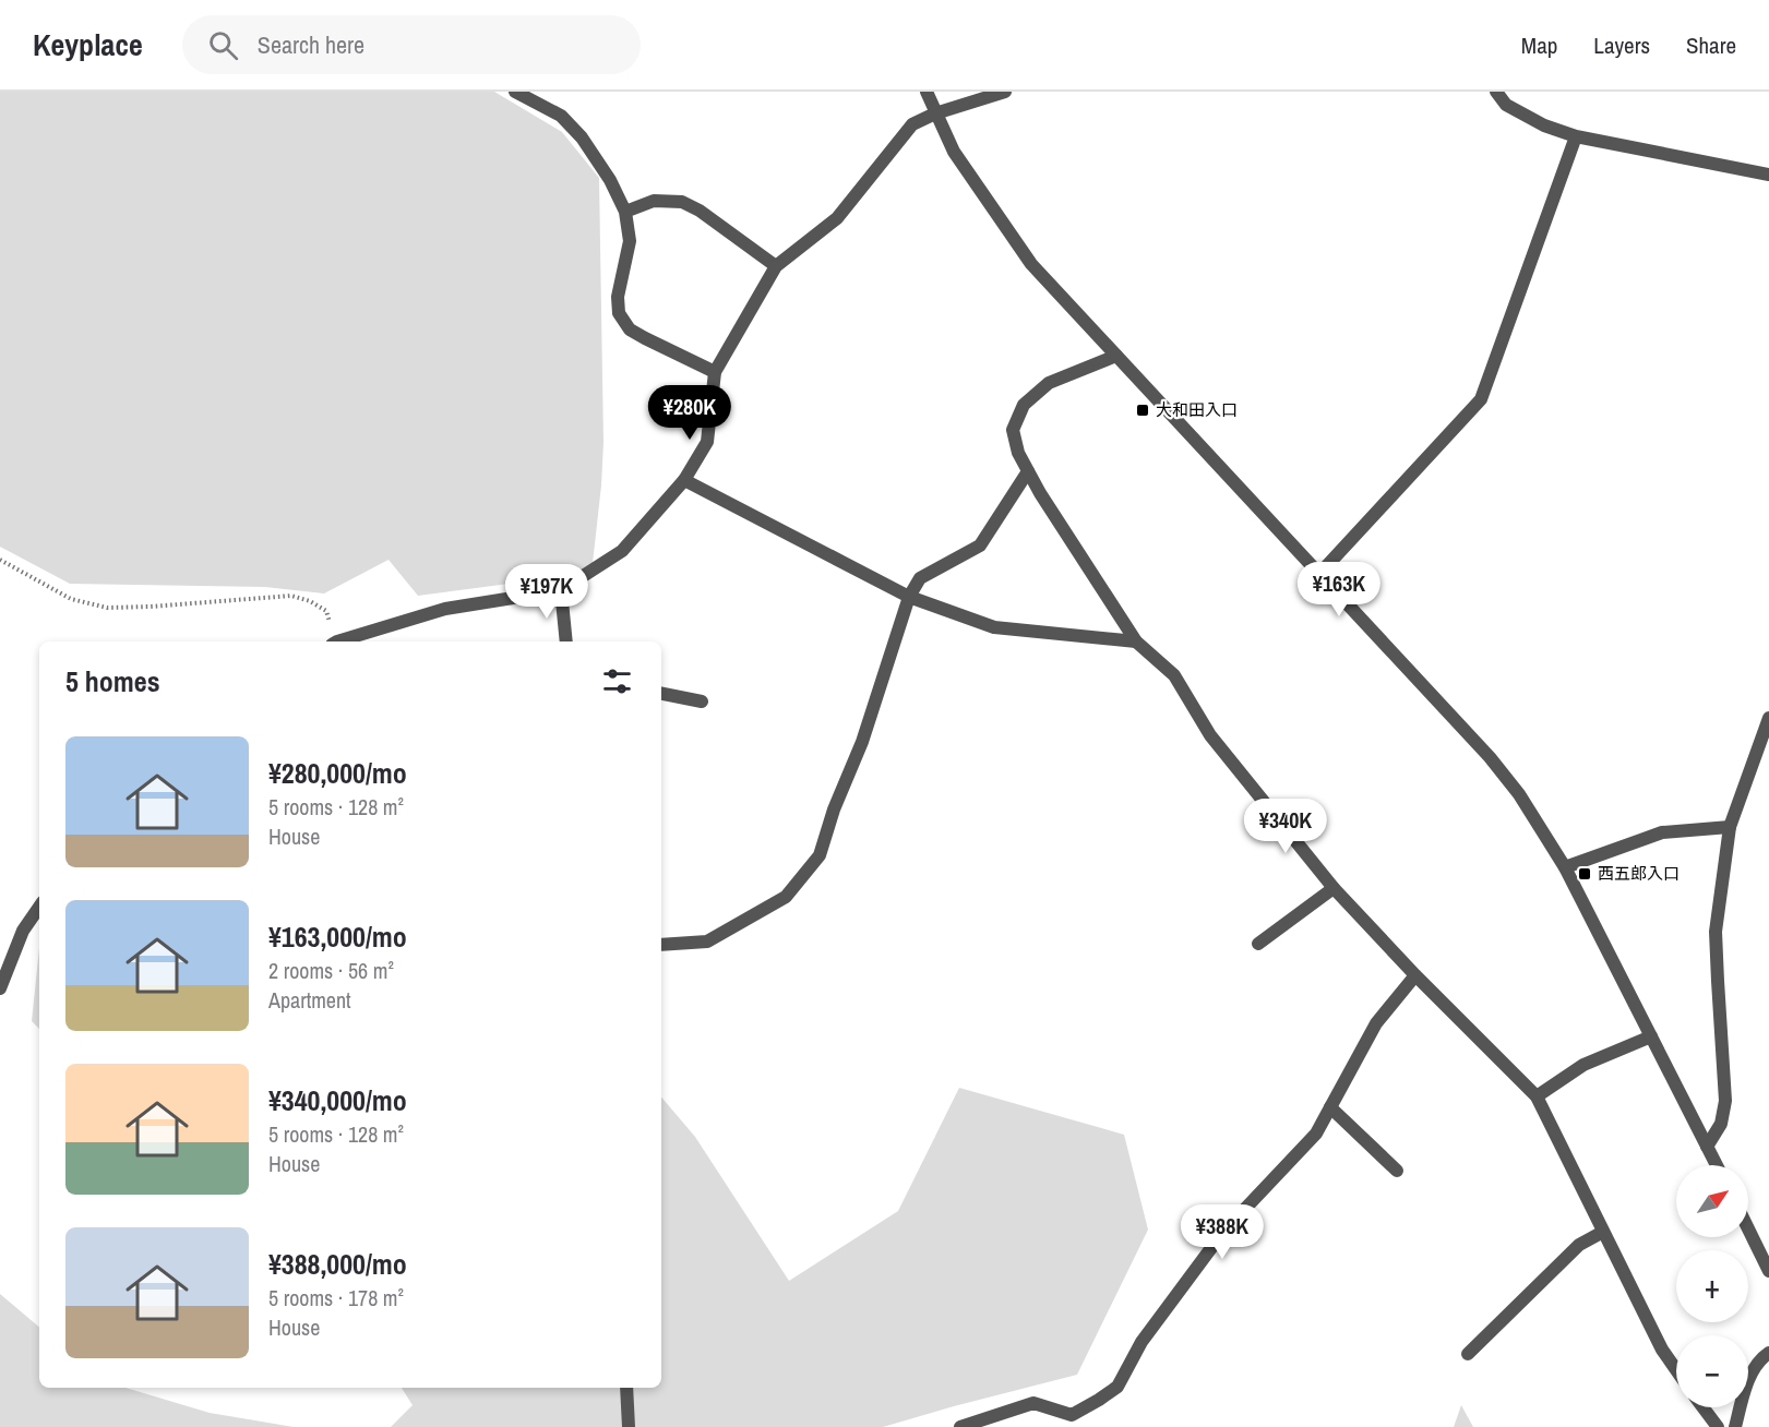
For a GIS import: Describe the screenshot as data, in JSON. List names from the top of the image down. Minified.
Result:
{"places":{"transit":["大和田入口","西五郎入口"]},"north":"top right","page":{"header":"Keyplace","search":"Search here","nav":["Map","Layers","Share"],"price":["¥280K","¥163K","¥197K","¥340K","¥388K"],"heading":"5 homes","list":[{"name":"¥280,000/mo","note":"5 rooms · 128 m² · House"},{"name":"¥163,000/mo","note":"2 rooms · 56 m² · Apartment"},{"name":"¥340,000/mo","note":"5 rooms · 128 m² · House"},{"name":"¥388,000/mo","note":"5 rooms · 178 m² · House"}],"map_buttons":["+","−"]}}
